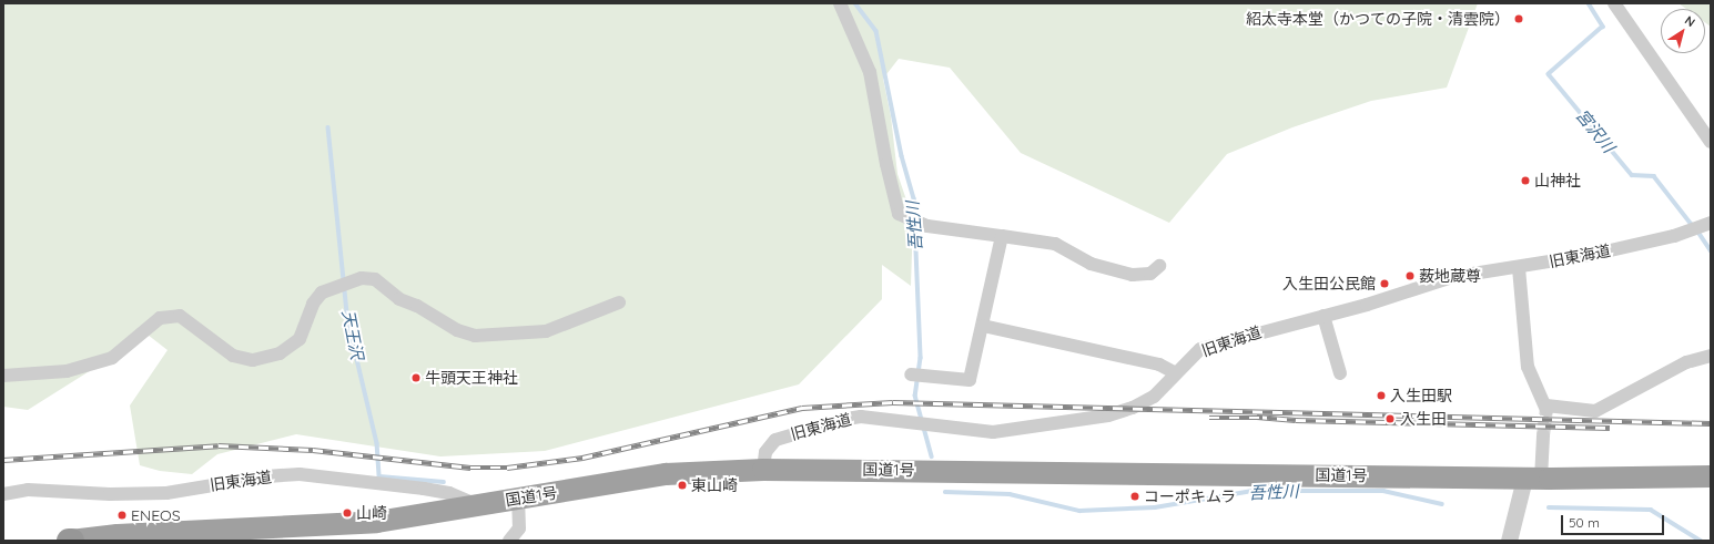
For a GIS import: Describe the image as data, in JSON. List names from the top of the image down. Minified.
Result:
{"streets":{"highway":["国道1号"],"street":["旧東海道"]},"crossings":[["旧東海道","国道1号"]],"water":["宮沢川","吾性川","天王沢"],"places":["紹太寺本堂（かつての子院・清雲院）","山神社","薮地蔵尊","入生田公民館","牛頭天王神社","入生田駅","入生田","東山崎","コーポキムラ","山崎","ENEOS"],"scale_bar":"50 m","north":"top right"}
